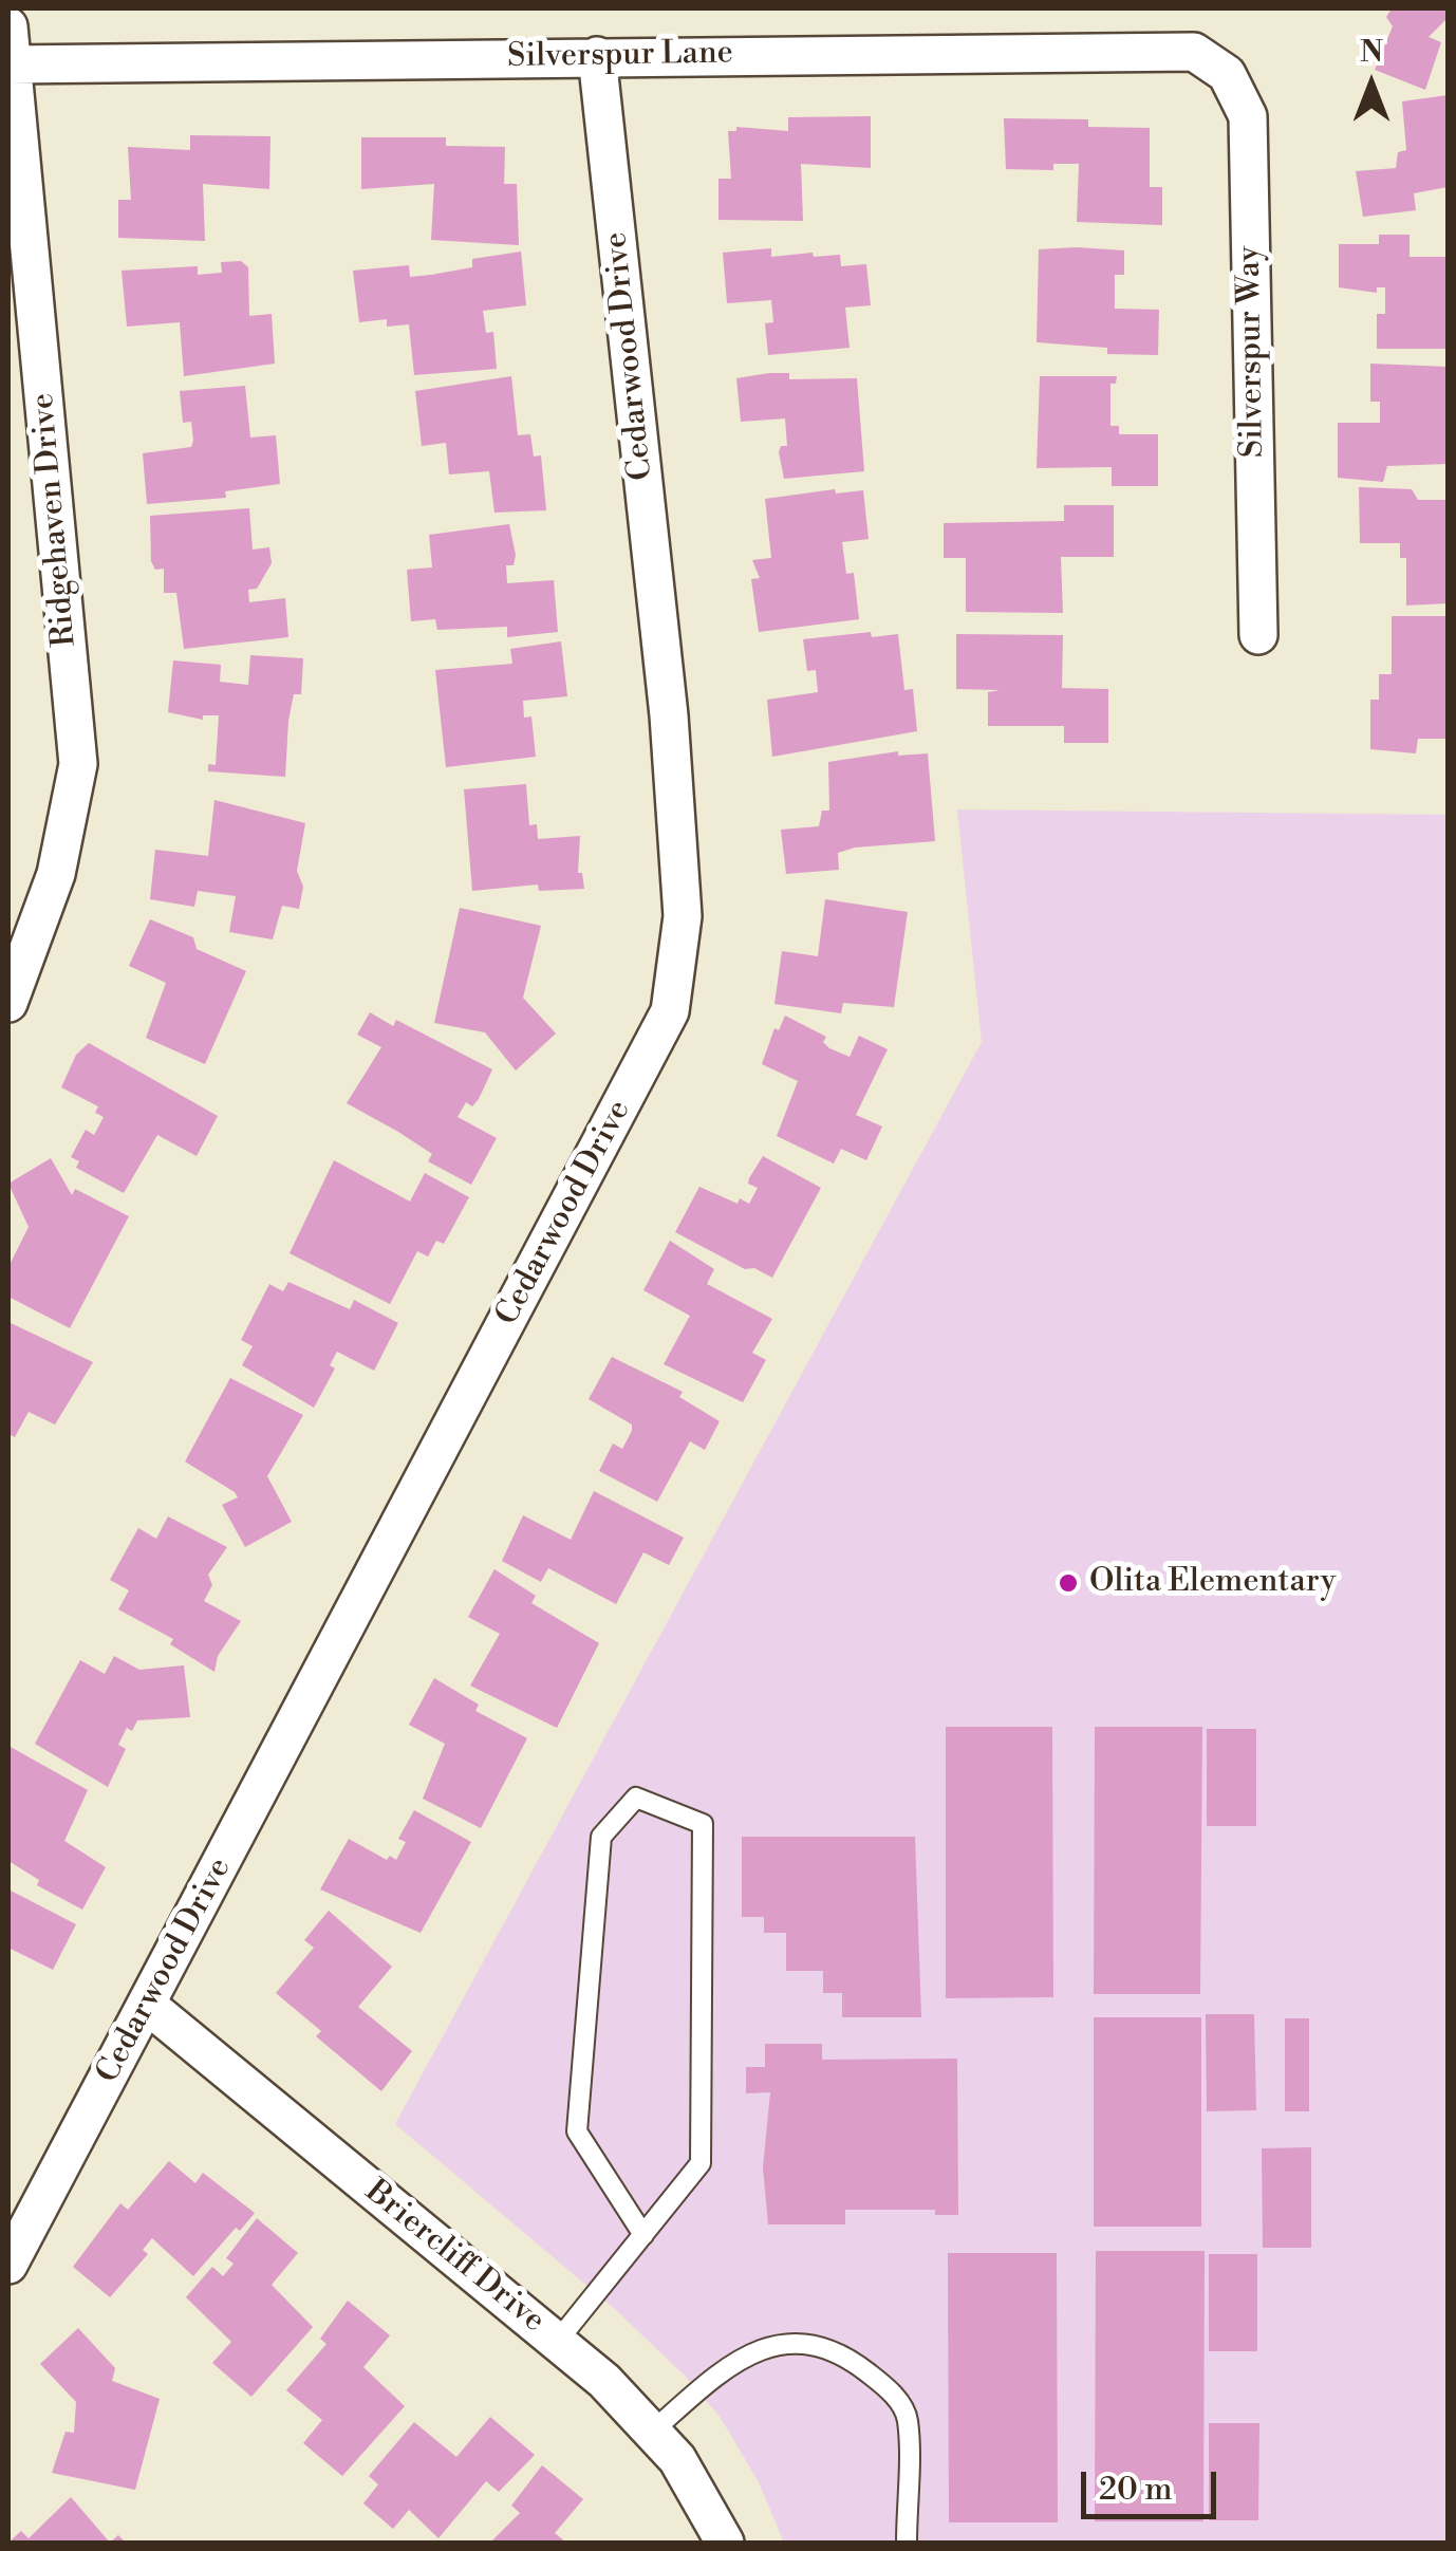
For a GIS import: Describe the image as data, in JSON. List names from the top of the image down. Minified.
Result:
{"streets":{"street":["Silverspur Lane","Silverspur Way","Cedarwood Drive","Ridgehaven Drive","Briercliff Drive"]},"crossings":[["Silverspur Lane","Silverspur Way"],["Silverspur Lane","Cedarwood Drive"],["Silverspur Lane","Ridgehaven Drive"],["Cedarwood Drive","Briercliff Drive"]],"places":["Olita Elementary"],"scale_bar":"20 m","north":"top"}
